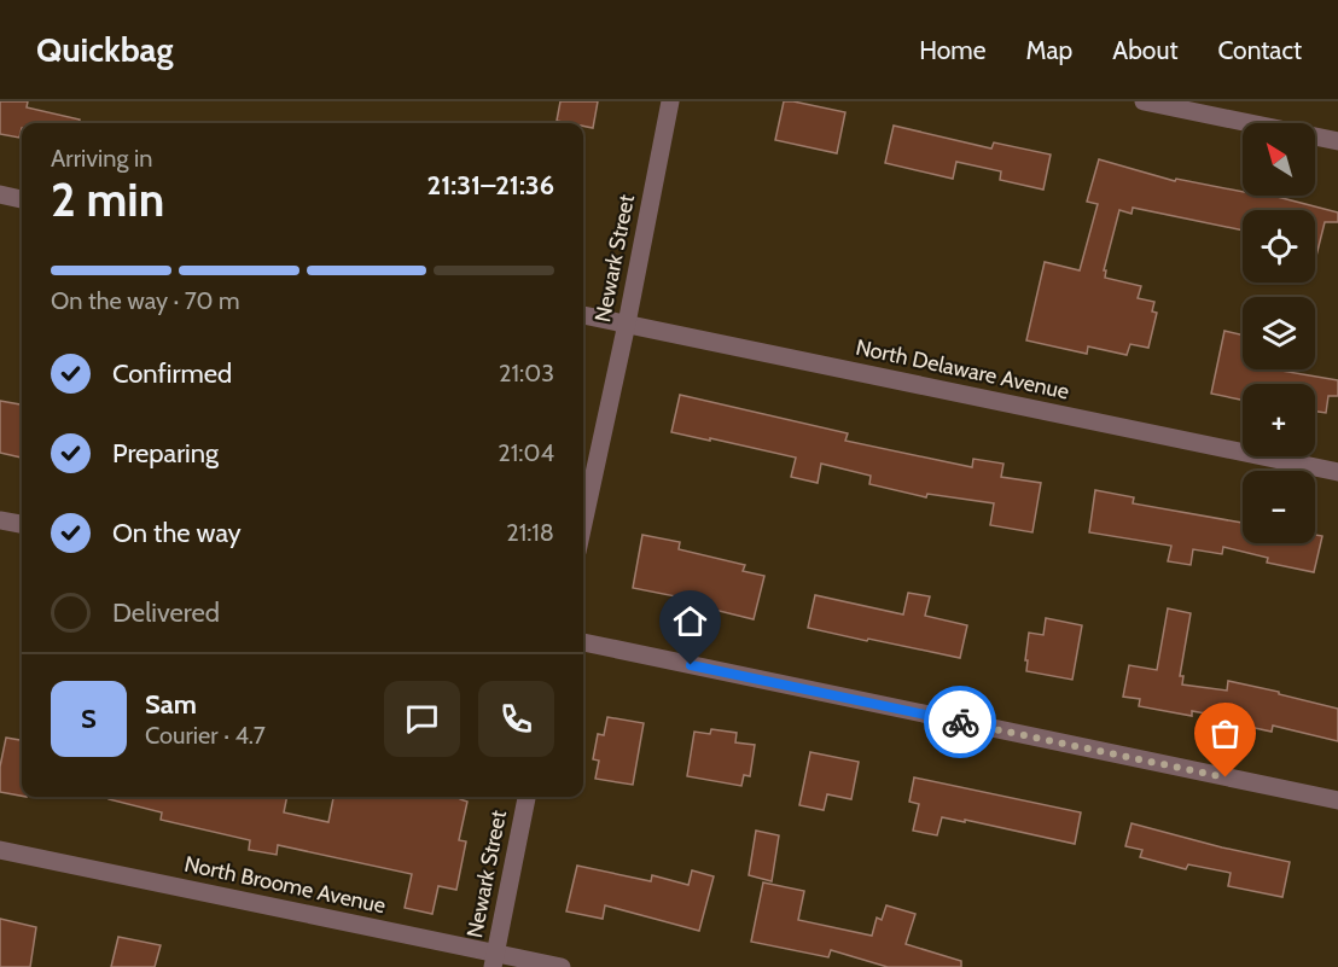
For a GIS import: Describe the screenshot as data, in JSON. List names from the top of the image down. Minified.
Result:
{"streets":{"street":["Newark Street","North Delaware Avenue","North Broome Avenue"]},"crossings":[["Newark Street","North Delaware Avenue"],["Newark Street","North Broome Avenue"]],"north":"top left","page":{"header":"Quickbag","nav":["Home","Map","About","Contact"],"map_buttons":["+","−"],"heading":["2 min","Arriving in","21:31–21:36"],"panel":["Sam","Courier · 4.7"],"bar":"On the way · 70 m","list":[["Confirmed","21:03"],["Preparing","21:04"],["On the way","21:18"],"Delivered"],"round":"S"}}
